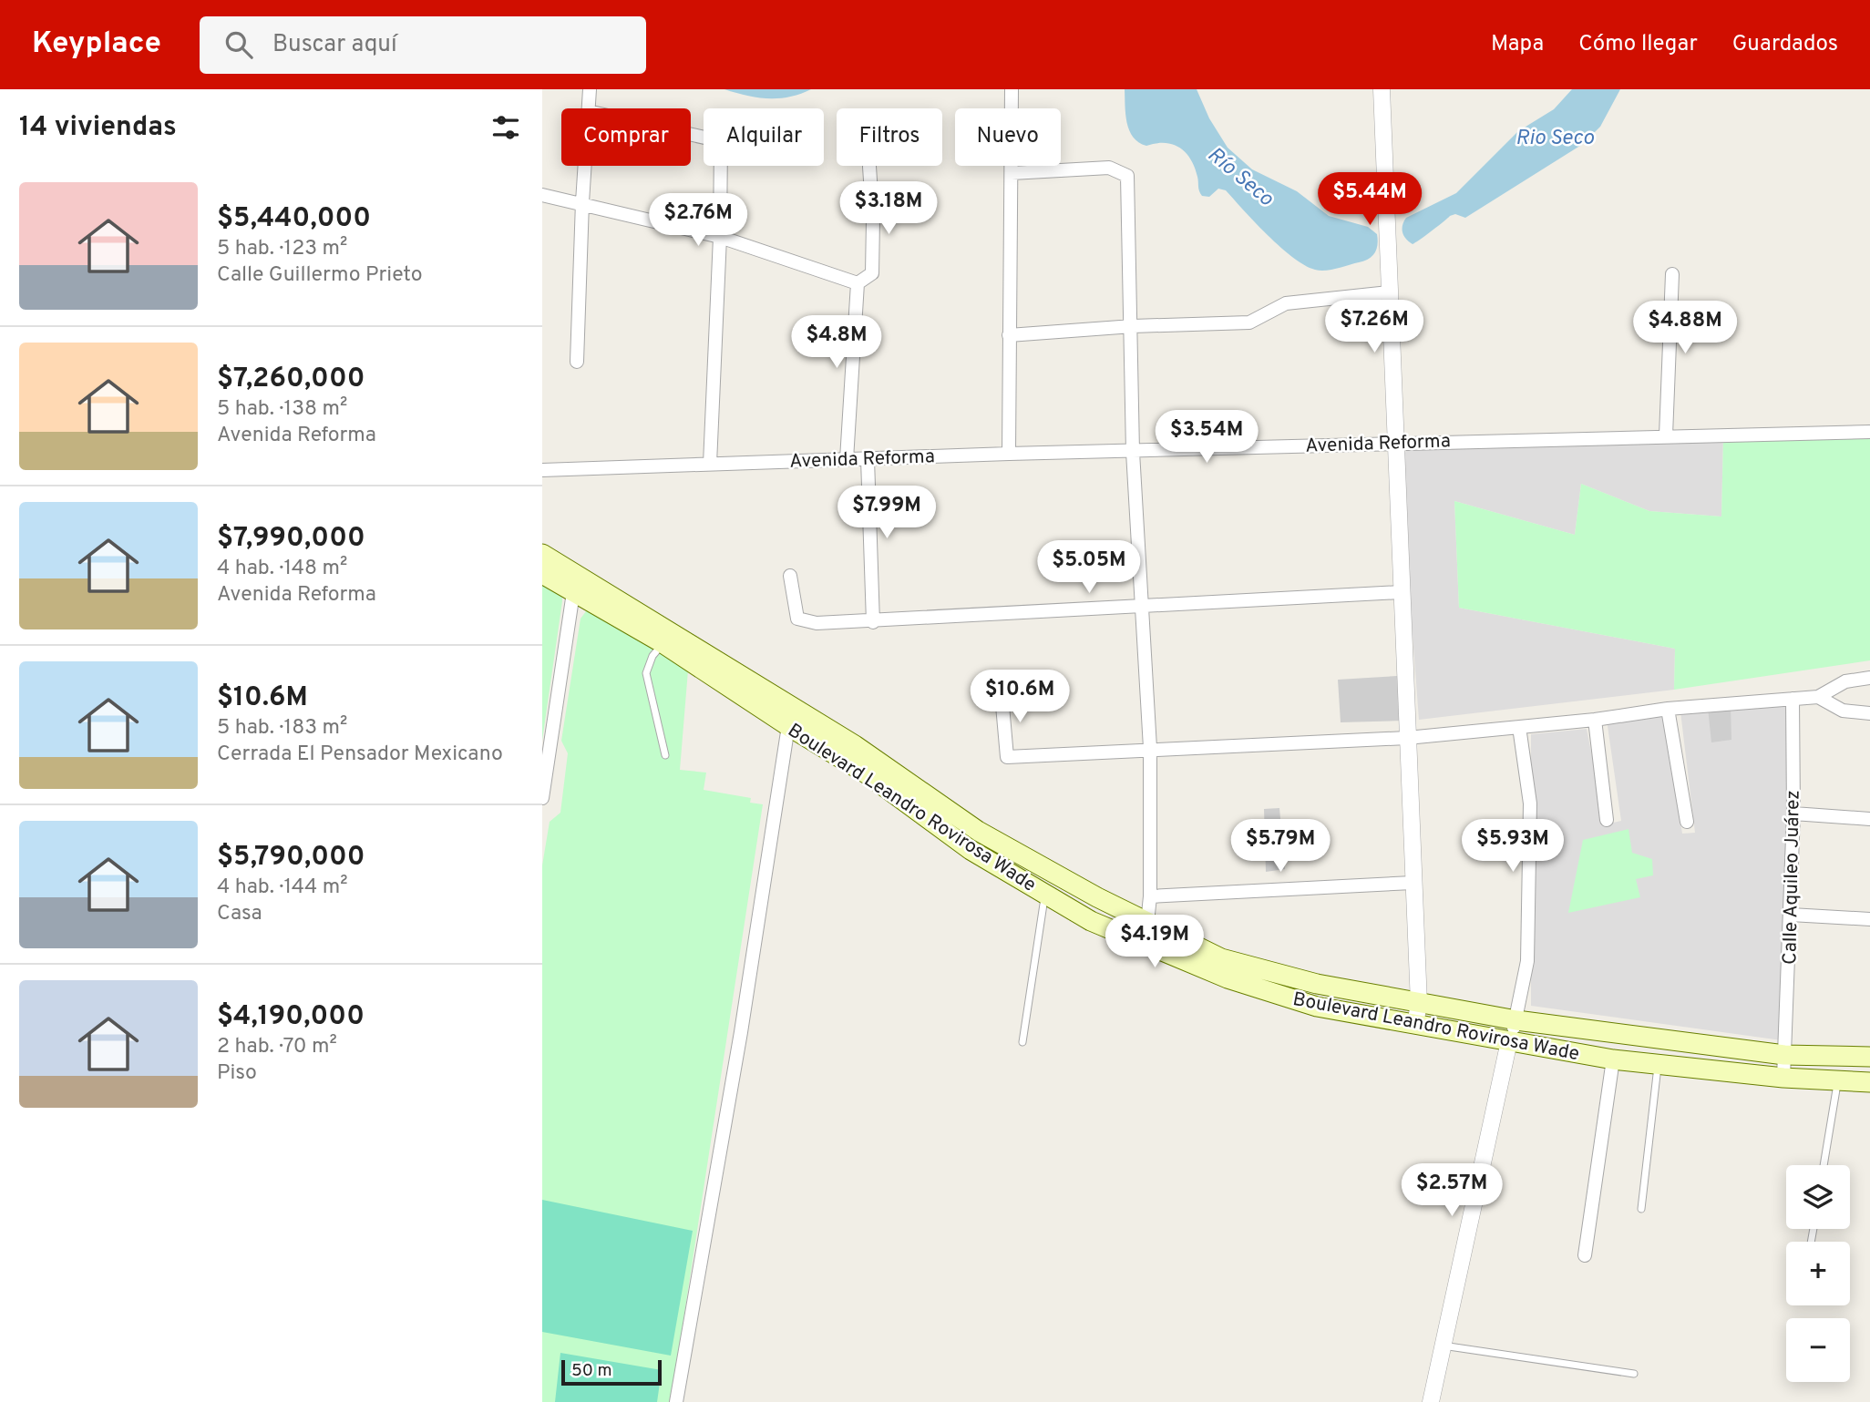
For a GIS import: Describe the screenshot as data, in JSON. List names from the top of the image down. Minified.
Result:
{"streets":{"main road":["Boulevard Leandro Rovirosa Wade"],"street":["Avenida Reforma","Calle Aquileo Juárez"]},"crossings":[["Boulevard Leandro Rovirosa Wade","Calle Aquileo Juárez"]],"water":["Rio Seco","Río Seco"],"scale_bar":"50 m","page":{"header":"Keyplace","search":"Buscar aquí","nav":["Mapa","Cómo llegar","Guardados"],"heading":"14 viviendas","chip":["Comprar","Alquilar","Filtros","Nuevo"],"list":[{"name":"$5,440,000","note":"5 hab. · 123 m² · Calle Guillermo Prieto"},{"name":"$7,260,000","note":"5 hab. · 138 m² · Avenida Reforma"},{"name":"$7,990,000","note":"4 hab. · 148 m² · Avenida Reforma"},{"name":"$10.6M","note":"5 hab. · 183 m² · Cerrada El Pensador Mexicano"},{"name":"$5,790,000","note":"4 hab. · 144 m² · Casa"},{"name":"$4,190,000","note":"2 hab. · 70 m² · Piso"}],"price":["$5.44M","$3.18M","$2.76M","$7.26M","$4.88M","$4.8M","$3.54M","$7.99M","$5.05M","$10.6M","$5.79M","$5.93M","$4.19M","$2.57M"],"map_buttons":["+","−"],"scale":"50 m"}}
